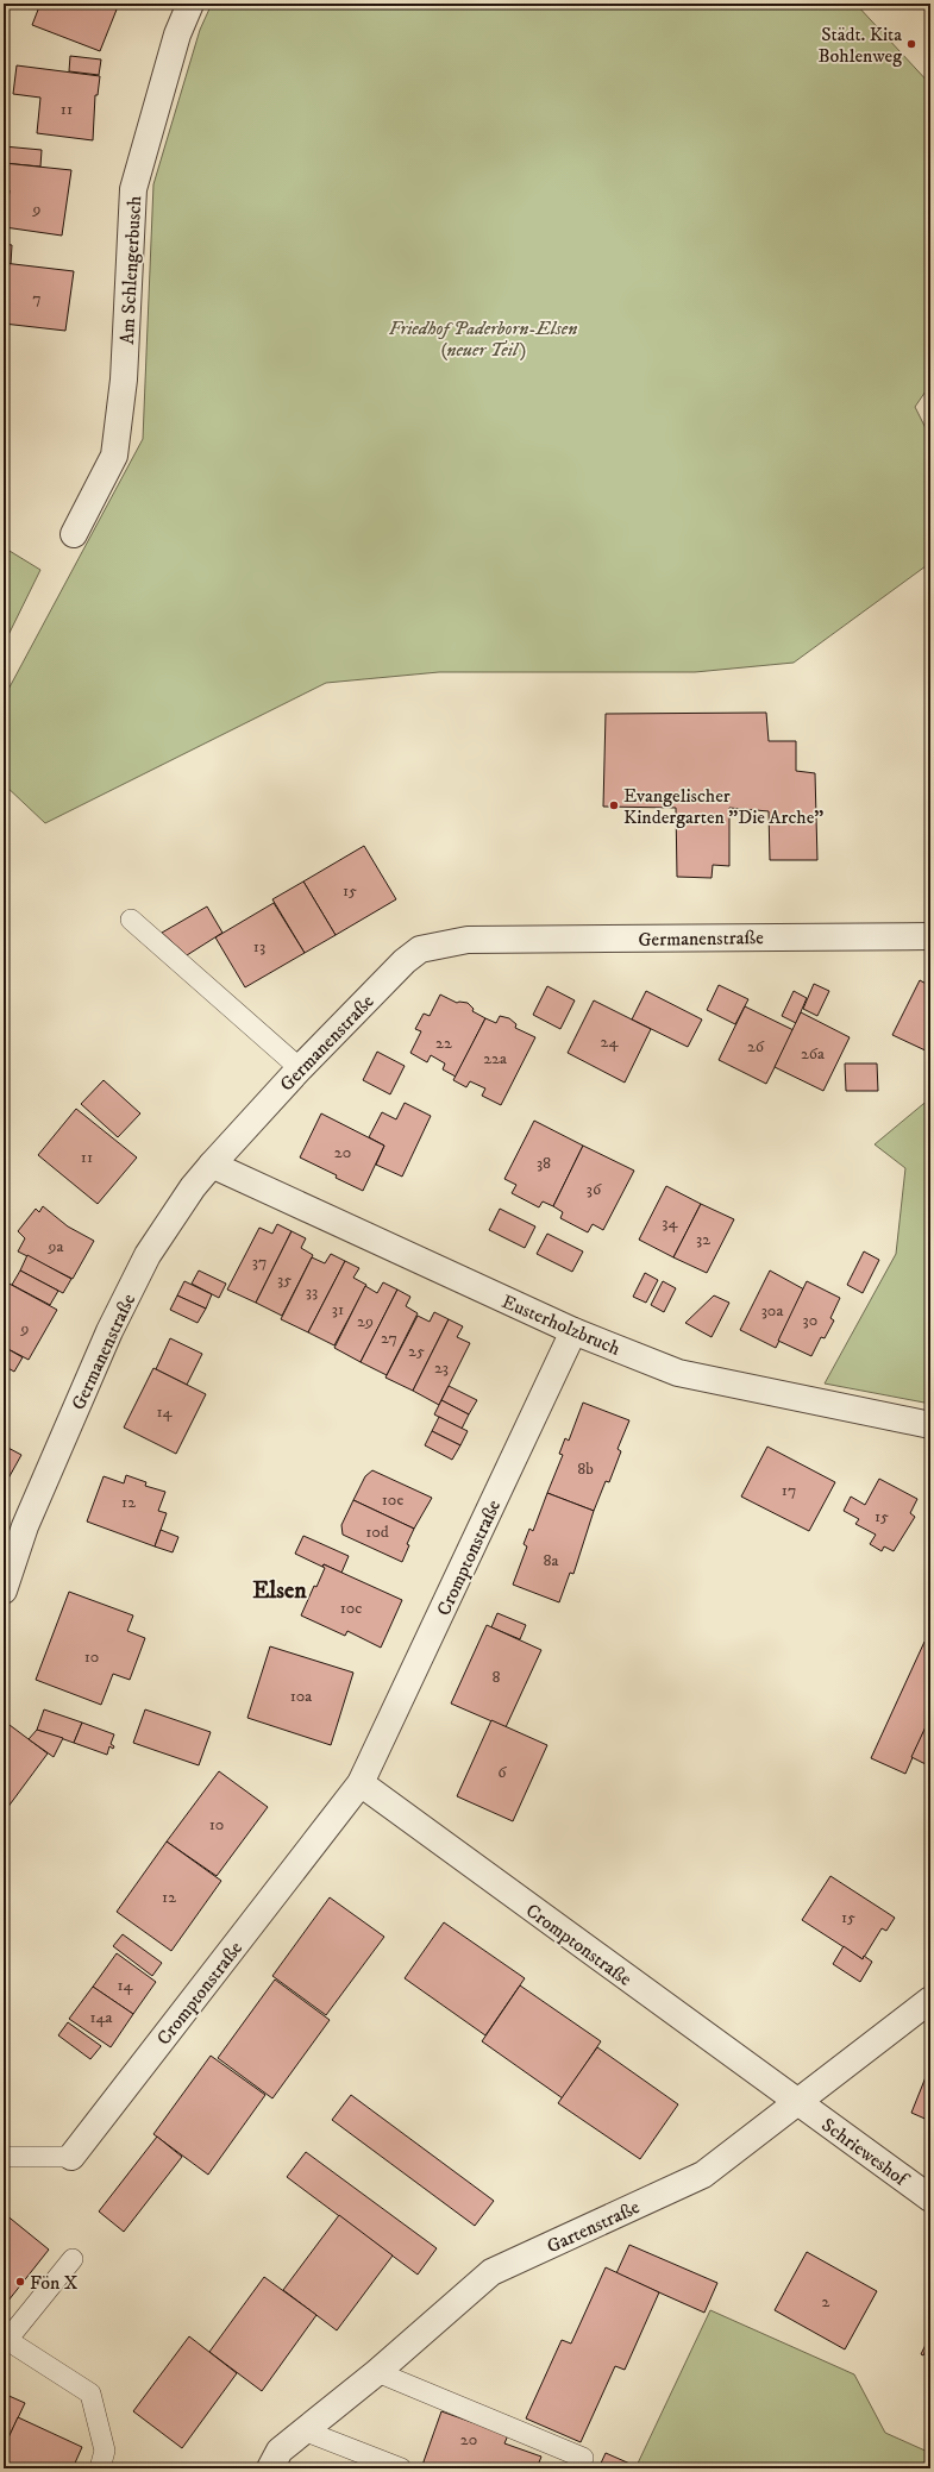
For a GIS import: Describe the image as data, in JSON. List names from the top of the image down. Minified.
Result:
{"streets":{"street":["Am Schlengerbusch","Germanenstraße","Eusterholzbruch","Cromptonstraße","Schrieweshof","Gartenstraße"]},"crossings":[["Germanenstraße","Eusterholzbruch"],["Eusterholzbruch","Cromptonstraße"],["Cromptonstraße","Schrieweshof"],["Cromptonstraße","Gartenstraße"],["Schrieweshof","Gartenstraße"]],"districts":["Elsen"],"parks":["Friedhof Paderborn-Elsen (neuer Teil)"],"places":["Städt. Kita Bohlenweg","Evangelischer Kindergarten \"Die Arche\"","Fön X"],"house_numbers":["11","9","7","15","13","24","22","26","26a","22a","20","11","38","36","34","32","9a","37","35","33","31","30a","30","29","9","27","25","23","14","8b","17","10e","12","15","10d","8a","10c","10","8","10a","6","10","12","15","14","14a","2","20"]}
